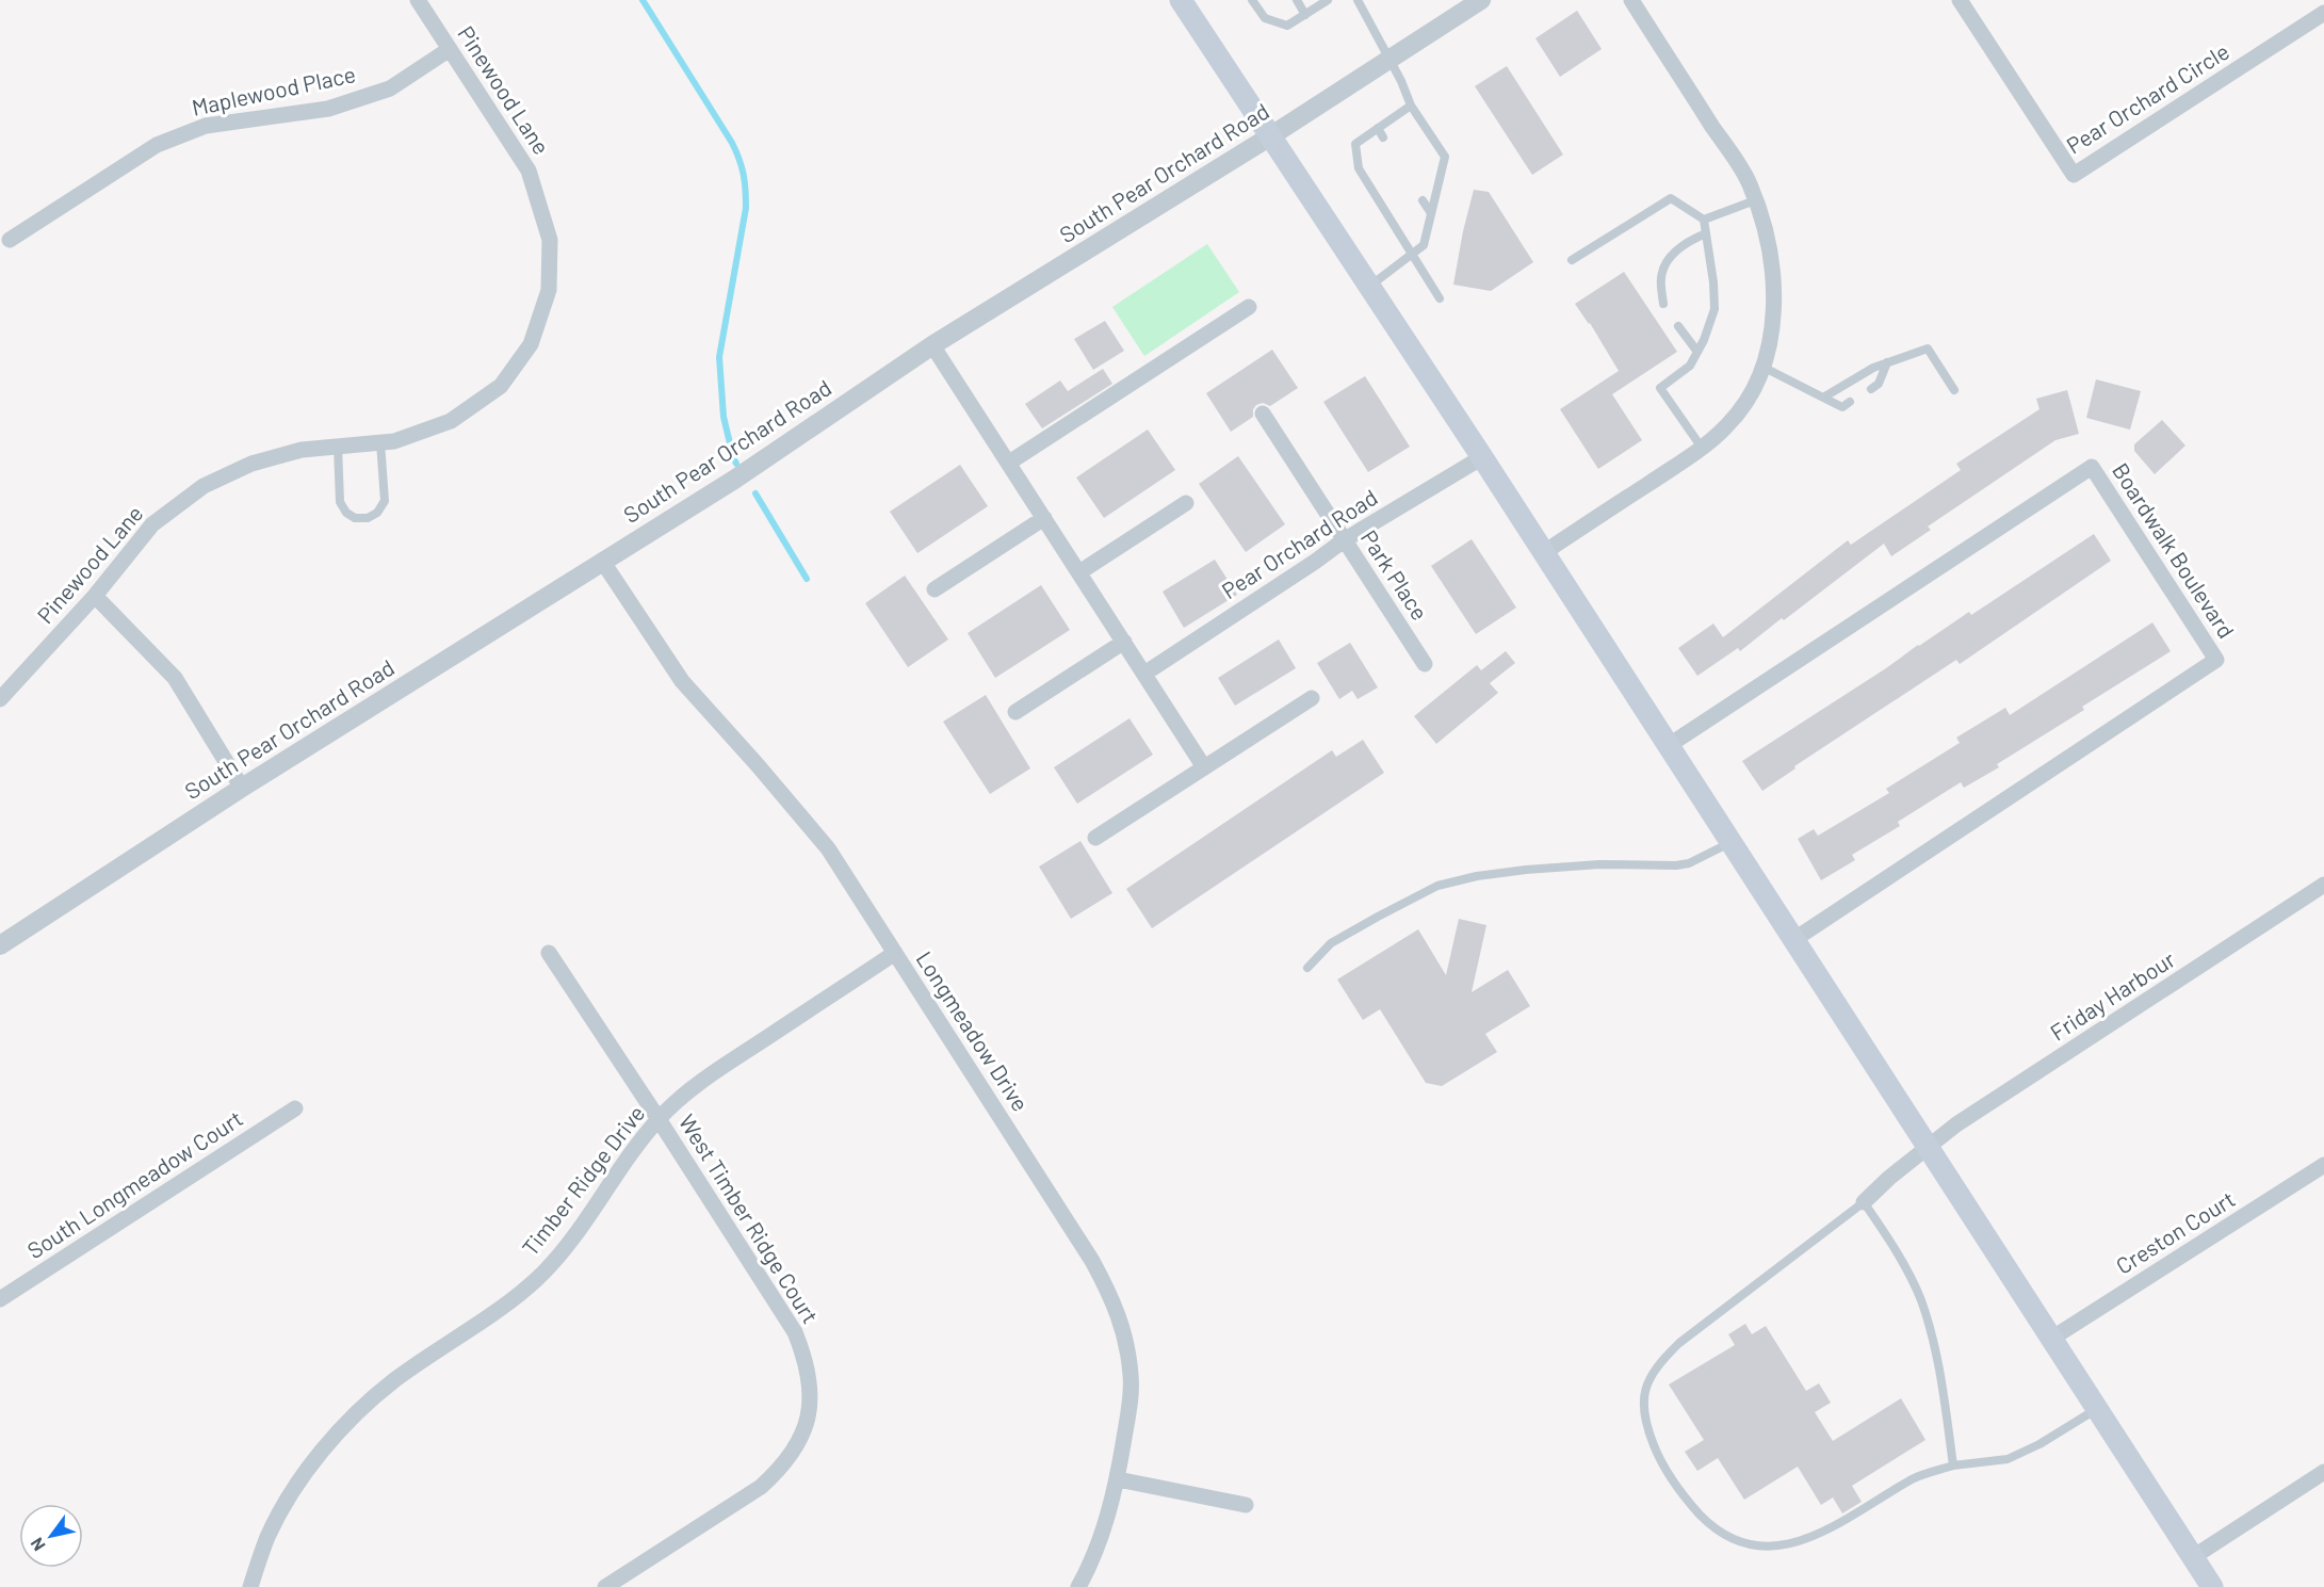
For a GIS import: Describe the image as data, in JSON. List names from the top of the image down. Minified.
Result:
{"streets":{"street":["Pinewood Lane","Maplewood Place","Pear Orchard Circle","South Pear Orchard Road","Pear Orchard Road","Boardwalk Boulevard","Park Place","Friday Harbour","Longmeadow Drive","Timber Ridge Drive","South Longmeadow Court","West Timber Ridge Court","Creston Court"]},"crossings":[["Pinewood Lane","Maplewood Place"],["South Pear Orchard Road","Longmeadow Drive"],["Pear Orchard Road","Park Place"],["Longmeadow Drive","Timber Ridge Drive"],["Timber Ridge Drive","West Timber Ridge Court"]],"north":"bottom left"}
